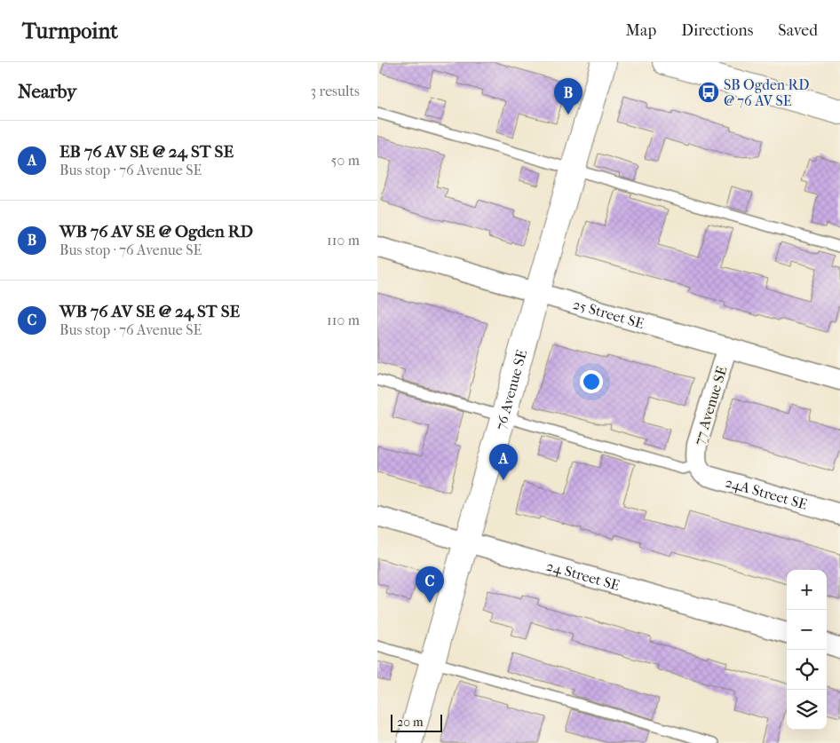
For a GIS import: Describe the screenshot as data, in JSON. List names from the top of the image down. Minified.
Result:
{"streets":{"street":["25 Street SE","76 Avenue SE","77 Avenue SE","24A Street SE","24 Street SE"]},"crossings":[["25 Street SE","76 Avenue SE"],["25 Street SE","77 Avenue SE"],["76 Avenue SE","24 Street SE"],["77 Avenue SE","24A Street SE"]],"places":{"bus stop":["SB Ogden RD @ 76 AV SE"]},"scale_bar":"20 m","page":{"header":"Turnpoint","nav":["Map","Directions","Saved"],"heading":["Nearby","3 results"],"pins":["B","A","C"],"list":[{"mark":"A","name":"EB 76 AV SE @ 24 ST SE","note":"Bus stop · 76 Avenue SE","value":"50 m"},{"mark":"B","name":"WB 76 AV SE @ Ogden RD","note":"Bus stop · 76 Avenue SE","value":"110 m"},{"mark":"C","name":"WB 76 AV SE @ 24 ST SE","note":"Bus stop · 76 Avenue SE","value":"110 m"}],"map_buttons":["+","−"],"scale":"20 m"}}
